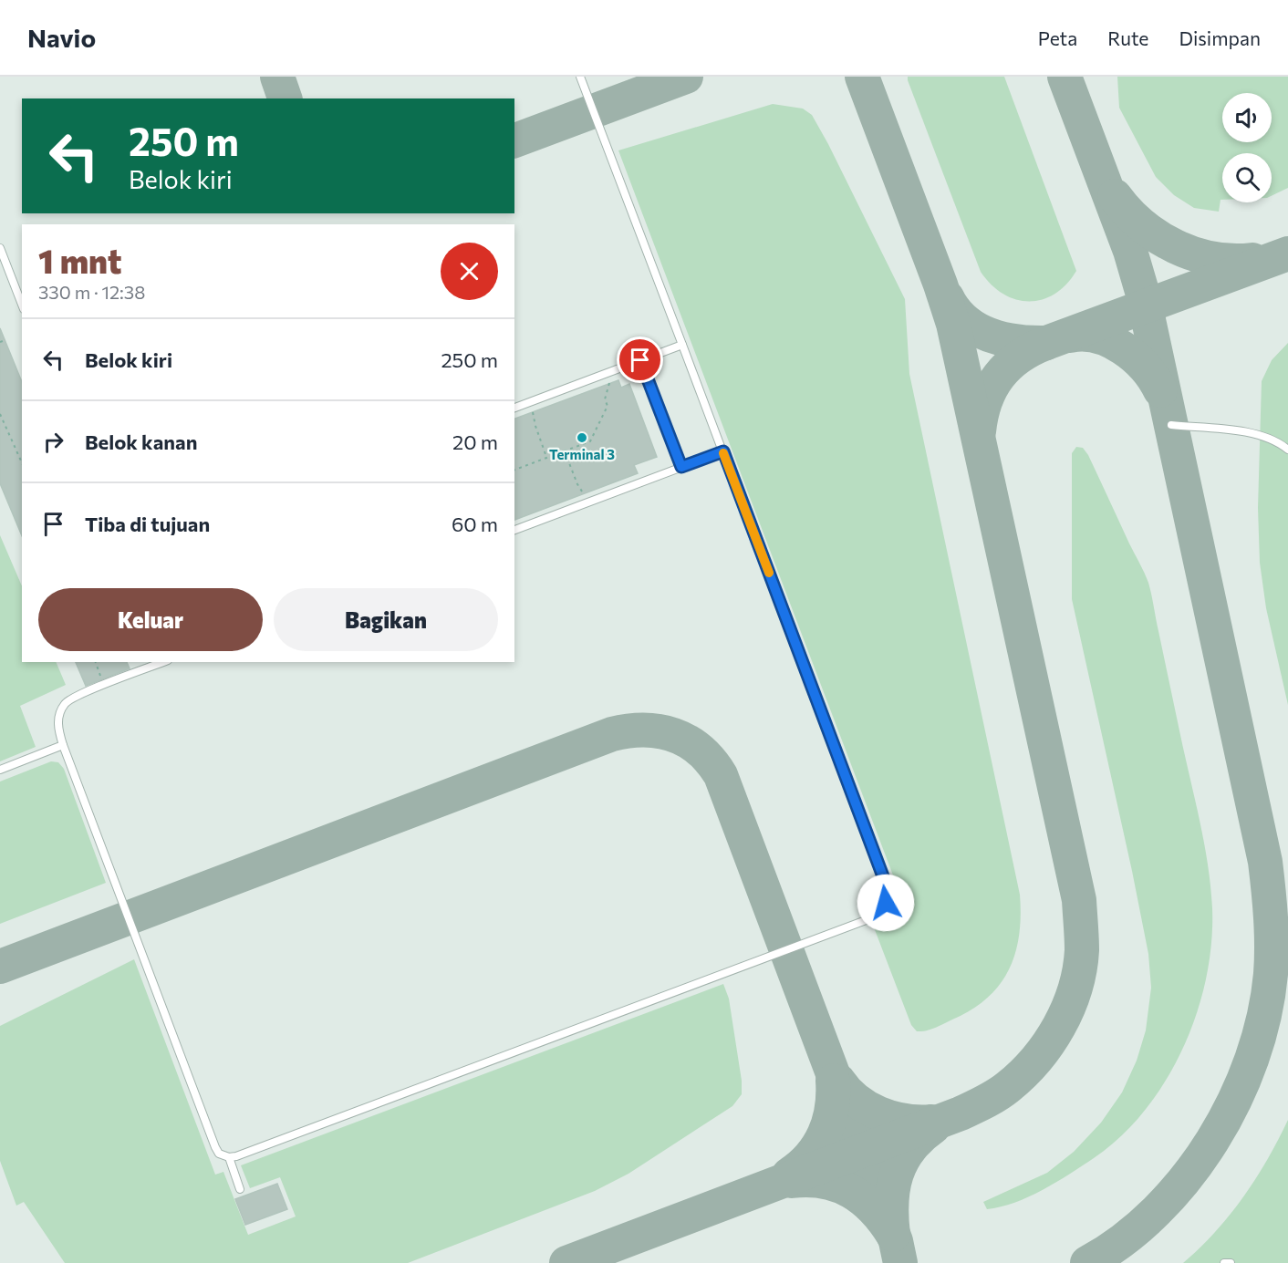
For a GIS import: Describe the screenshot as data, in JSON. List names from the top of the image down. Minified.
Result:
{"places":["Terminal 3"],"page":{"header":"Navio","nav":["Peta","Rute","Disimpan"],"turn":["250 m","Belok kiri"],"heading":["1 mnt","330 m · 12:38"],"list":[{"name":"Belok kiri","value":"250 m"},{"name":"Belok kanan","value":"20 m"},{"name":"Tiba di tujuan","value":"60 m"}],"buttons":["Keluar","Bagikan"]}}
